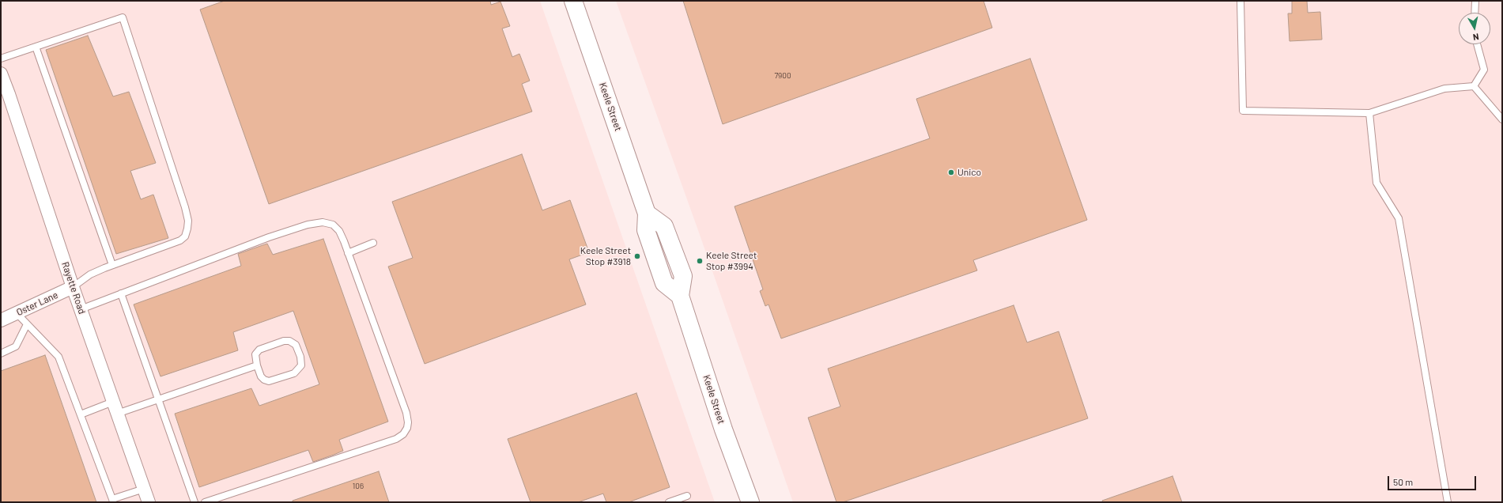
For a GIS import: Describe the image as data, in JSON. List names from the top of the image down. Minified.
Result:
{"streets":{"main road":["Keele Street"],"street":["Rayette Road","Oster Lane"]},"crossings":[["Rayette Road","Oster Lane"]],"places":["Unico","Keele Street Stop #3918","Keele Street Stop #3994"],"house_numbers":["7900","106"],"scale_bar":"50 m","north":"bottom"}
